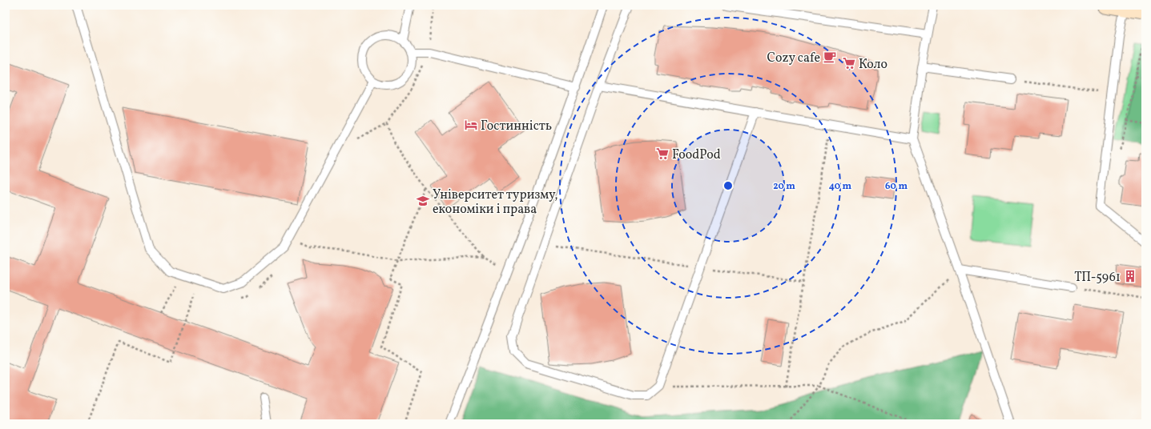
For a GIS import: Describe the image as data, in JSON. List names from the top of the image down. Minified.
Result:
{"places":{"cafe":["Cozy cafe"],"supermarket":["Коло","FoodPod"],"hotel":["Гостинність"],"school or university":["Університет туризму, економіки і права"],"building":["ТП-5961"]},"rings":["20 m","40 m","60 m"]}
